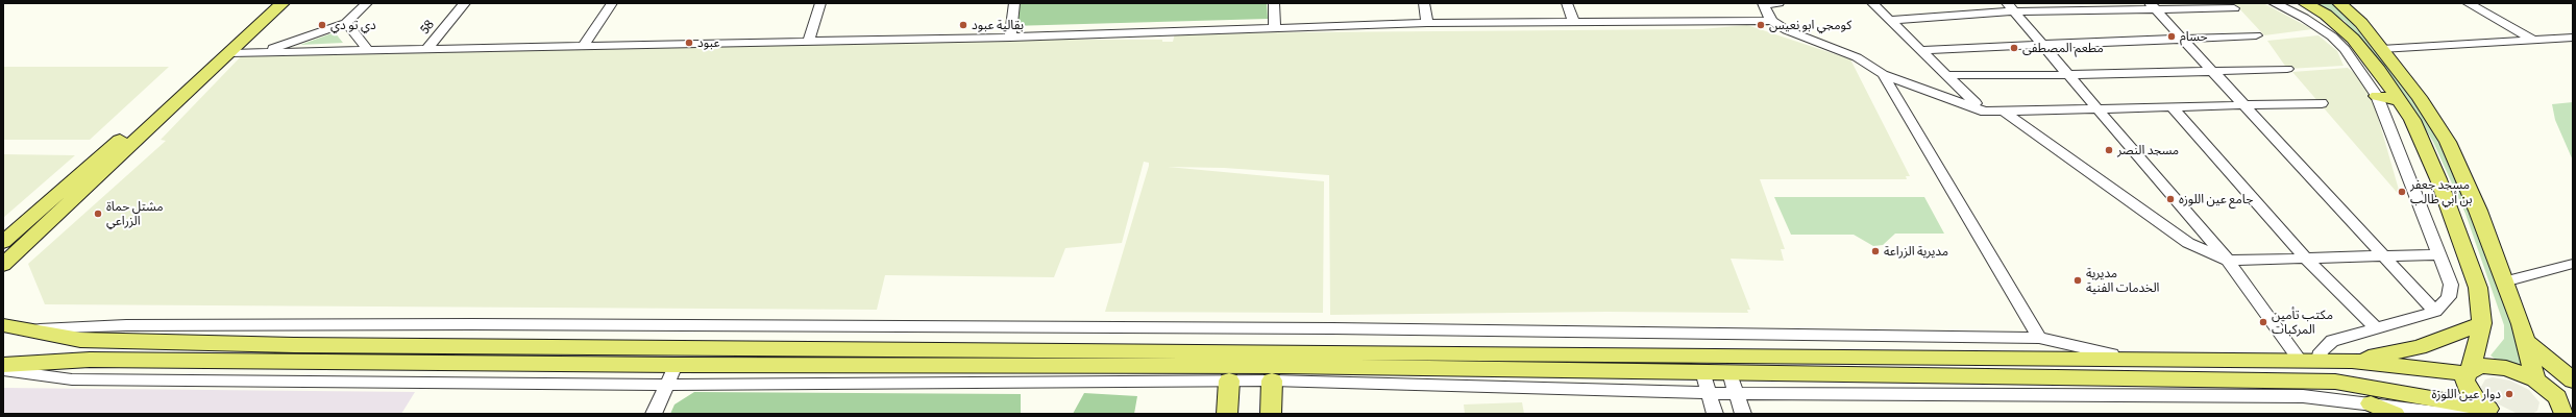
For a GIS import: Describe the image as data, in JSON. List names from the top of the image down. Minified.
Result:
{"streets":{"street":["58"]},"places":["دي تو دي","بقالية عبود","كومجي ابو نعيس","حسام","عبود","مطعم المصطفى","مسجد النصر","مسجد جعفر بن أبي طالب","جامع عين اللوزه","مشتل حماة الزراعي","مديرية الزراعة","مديرية الخدمات الفنية","مكتب تأمين المركبات","دوار عين اللوزة"]}
